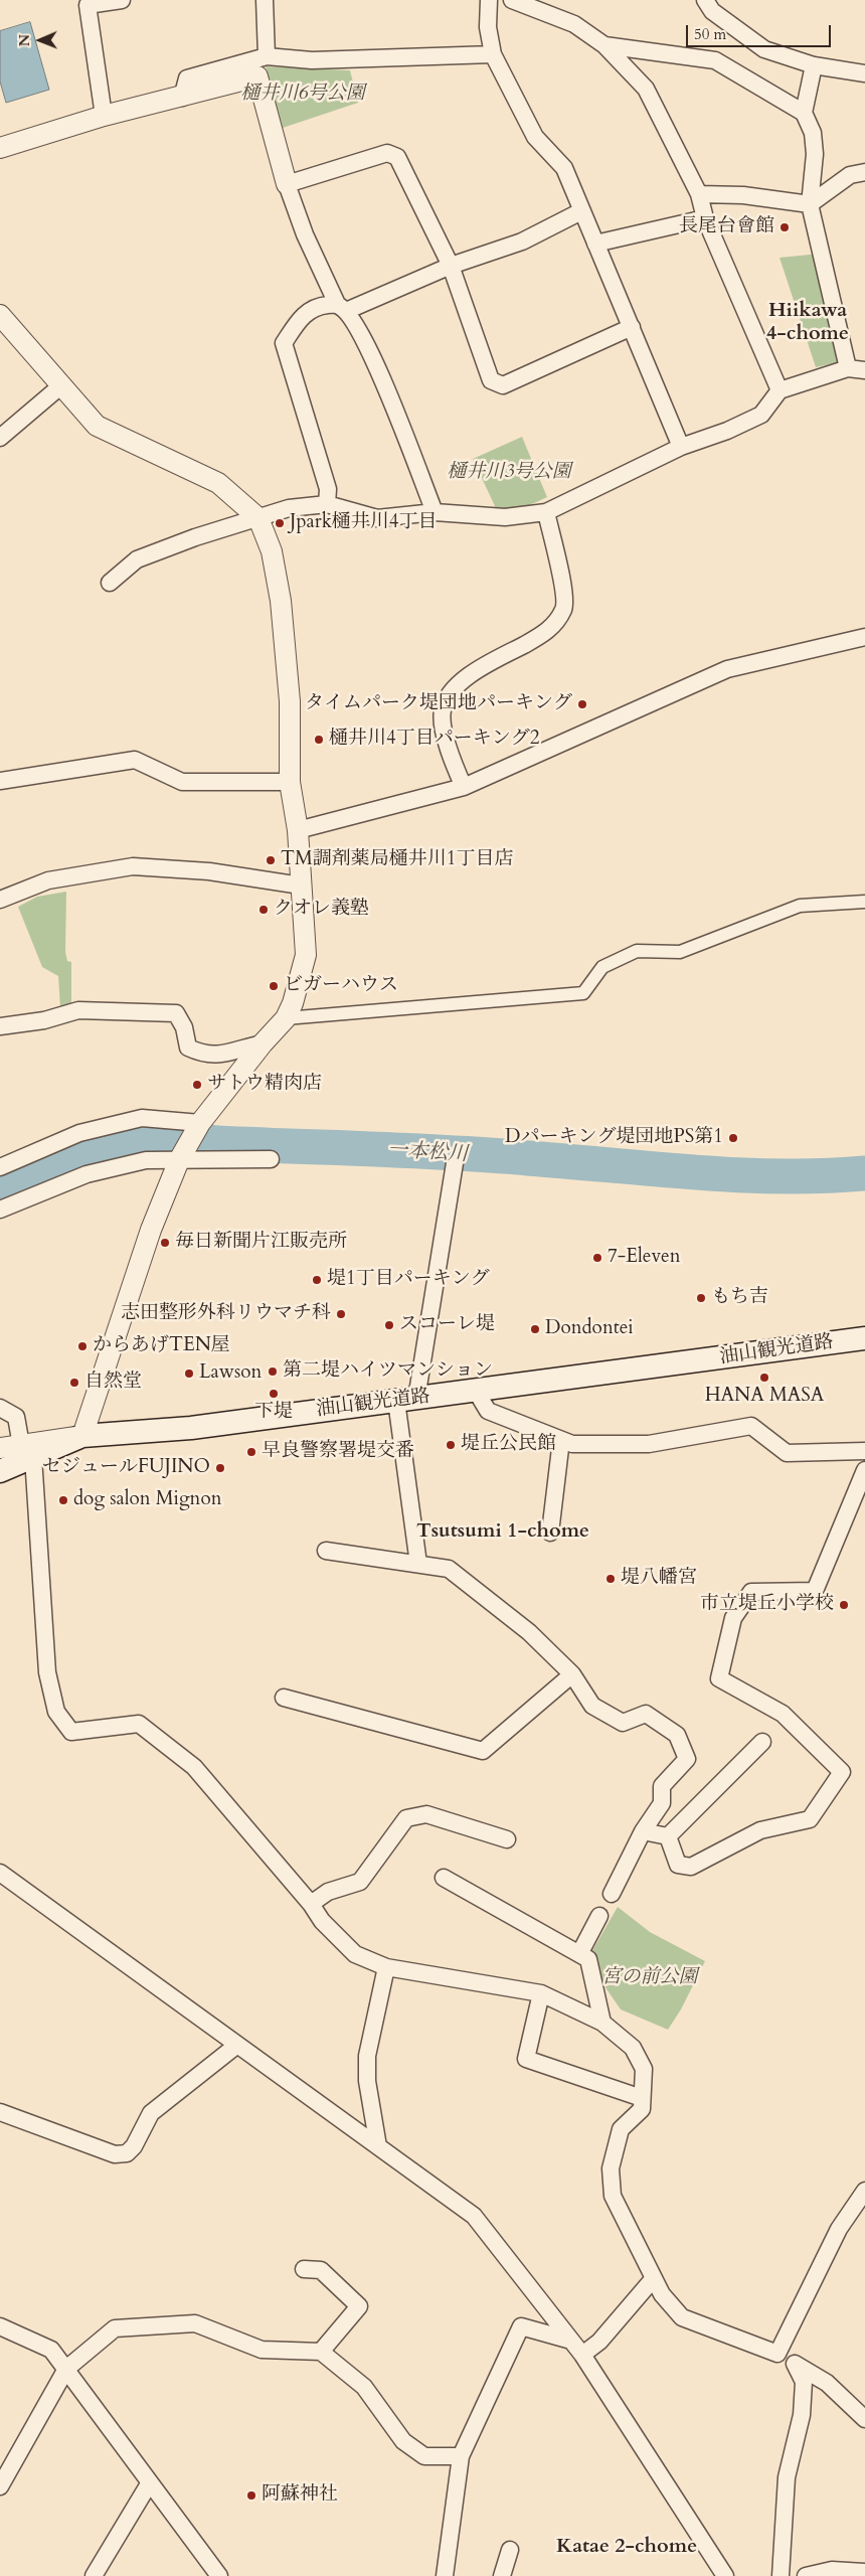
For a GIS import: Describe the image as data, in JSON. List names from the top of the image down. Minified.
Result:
{"streets":{"main road":["油山観光道路"]},"districts":["Hiikawa 4-chome","Tsutsumi 1-chome","Katae 2-chome"],"water":["一本松川"],"parks":["樋井川6号公園","樋井川3号公園","宮の前公園"],"places":["長尾台會館","Jpark樋井川4丁目","タイムパーク堤団地パーキング","樋井川4丁目パーキング2","TM調剤薬局樋井川1丁目店","クオレ義塾","ビガーハウス","サトウ精肉店","Dパーキング堤団地PS第1","毎日新聞片江販売所","7-Eleven","堤1丁目パーキング","もち吉","志田整形外科リウマチ科","スコーレ堤","Dondontei","からあげTEN屋","第二堤ハイツマンション","Lawson","HANA MASA","自然堂","下堤","堤丘公民館","早良警察署堤交番","セジュールFUJINO","dog salon Mignon","堤八幡宮","市立堤丘小学校","阿蘇神社"],"scale_bar":"50 m","north":"left"}
